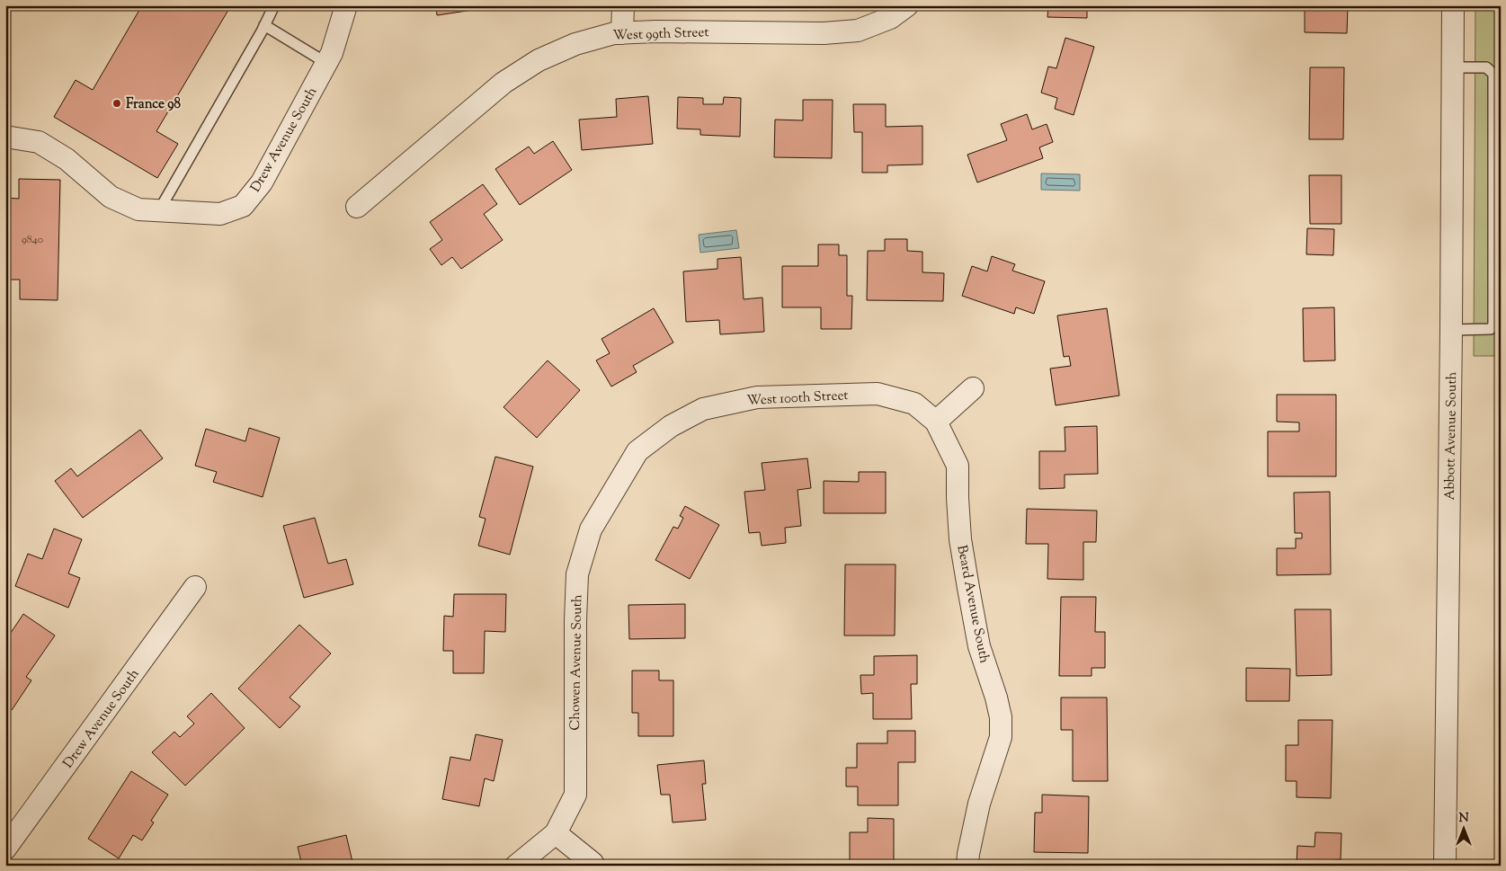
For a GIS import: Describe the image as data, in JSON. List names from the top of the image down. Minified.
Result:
{"streets":{"street":["West 99th Street","Drew Avenue South","West 100th Street","Abbott Avenue South","Beard Avenue South","Chowen Avenue South"]},"crossings":[["West 100th Street","Beard Avenue South"],["West 100th Street","Chowen Avenue South"]],"places":["France 98"],"house_numbers":["9840"],"north":"top"}
